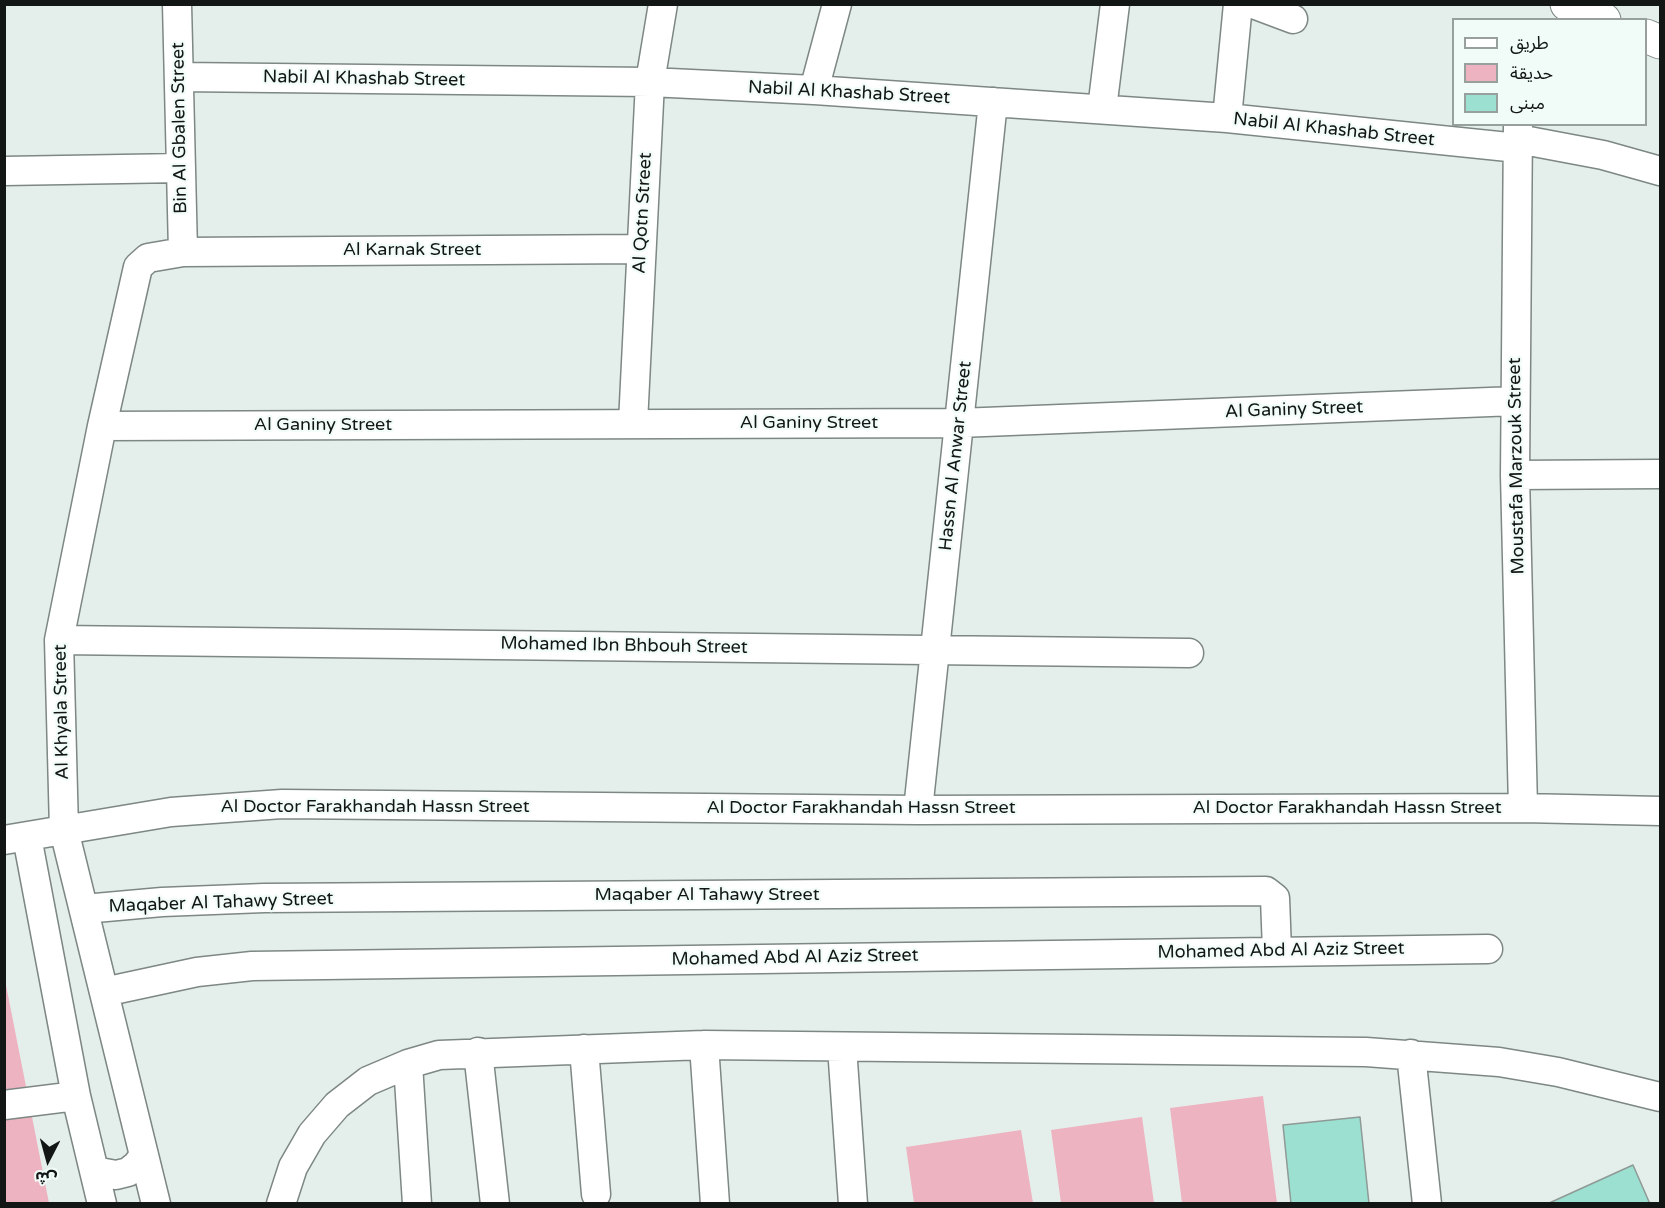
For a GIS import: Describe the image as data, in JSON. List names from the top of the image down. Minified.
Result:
{"streets":{"street":["Nabil Al Khashab Street","Bin Al Gbalen Street","Al Qotn Street","Al Karnak Street","Al Ganiny Street","Hassn Al Anwar Street","Moustafa Marzouk Street","Mohamed Ibn Bhbouh Street","Al Khyala Street","Al Doctor Farakhandah Hassn Street","Maqaber Al Tahawy Street","Mohamed Abd Al Aziz Street"]},"crossings":[["Nabil Al Khashab Street","Bin Al Gbalen Street"],["Nabil Al Khashab Street","Al Qotn Street"],["Nabil Al Khashab Street","Hassn Al Anwar Street"],["Nabil Al Khashab Street","Moustafa Marzouk Street"],["Bin Al Gbalen Street","Al Karnak Street"],["Bin Al Gbalen Street","Al Khyala Street"],["Al Qotn Street","Al Karnak Street"],["Al Qotn Street","Al Ganiny Street"],["Al Karnak Street","Al Khyala Street"],["Al Ganiny Street","Hassn Al Anwar Street"],["Al Ganiny Street","Moustafa Marzouk Street"],["Al Ganiny Street","Al Khyala Street"],["Hassn Al Anwar Street","Mohamed Ibn Bhbouh Street"],["Hassn Al Anwar Street","Al Doctor Farakhandah Hassn Street"],["Moustafa Marzouk Street","Al Doctor Farakhandah Hassn Street"],["Mohamed Ibn Bhbouh Street","Al Khyala Street"],["Al Khyala Street","Al Doctor Farakhandah Hassn Street"],["Al Khyala Street","Maqaber Al Tahawy Street"],["Al Khyala Street","Mohamed Abd Al Aziz Street"],["Maqaber Al Tahawy Street","Mohamed Abd Al Aziz Street"]],"legend":["طريق","حديقة","مبنى"],"north":"bottom"}
